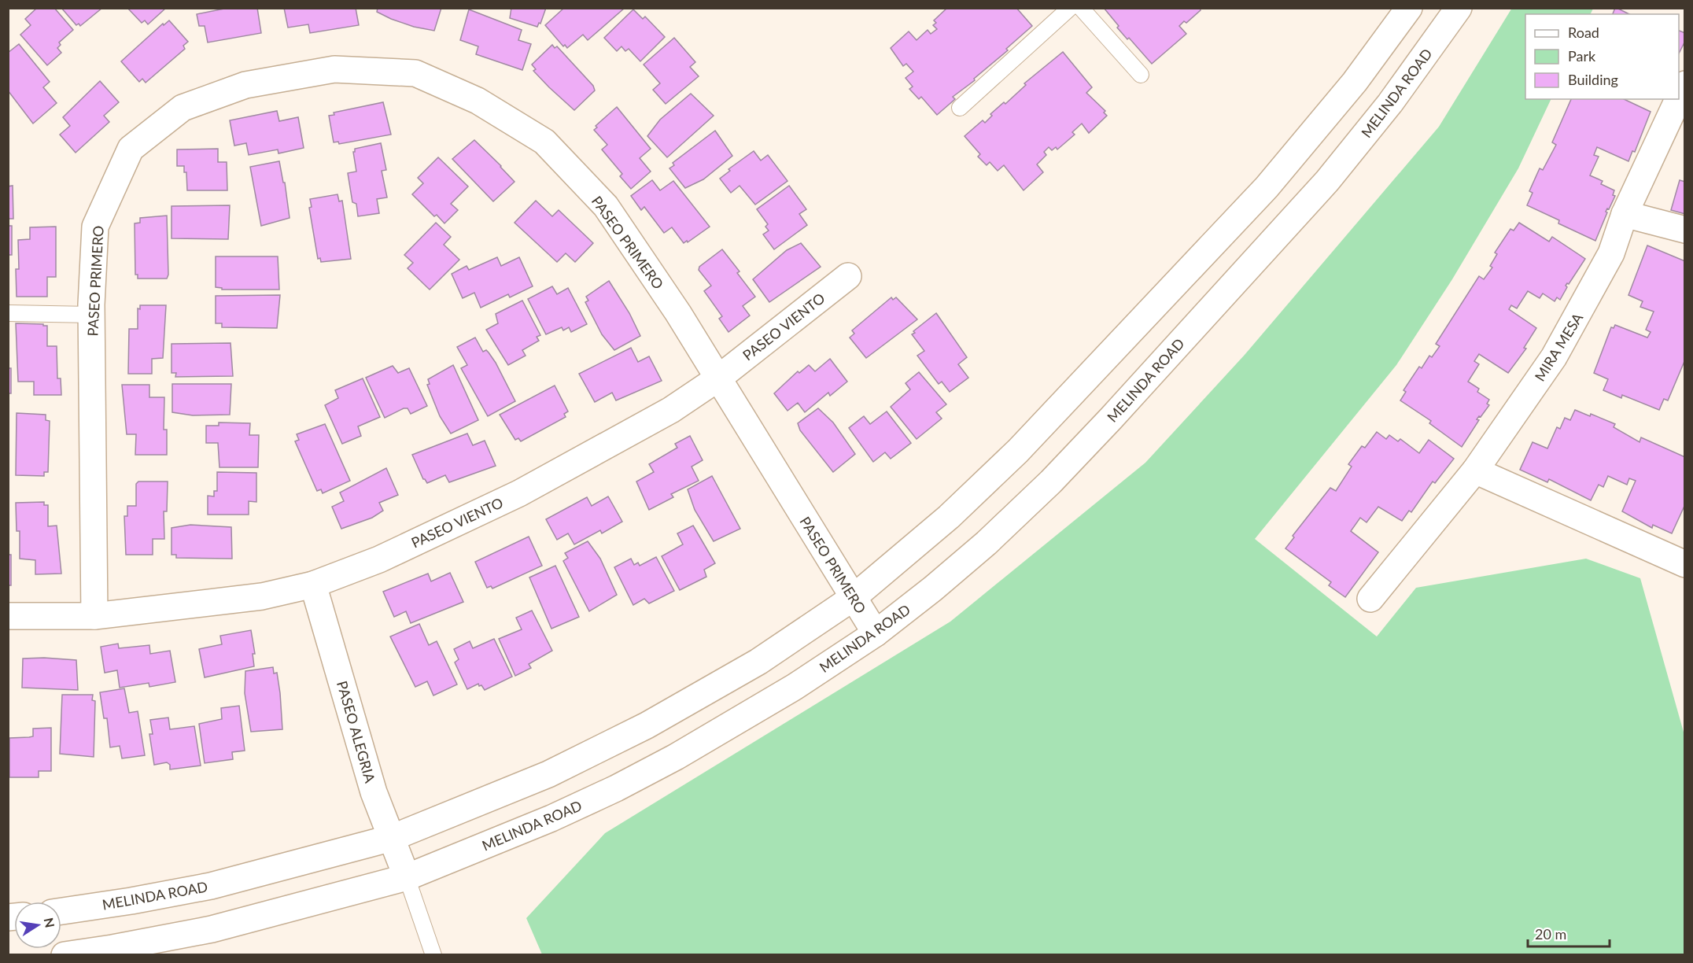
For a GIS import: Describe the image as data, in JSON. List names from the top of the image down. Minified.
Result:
{"streets":{"street":["MELINDA ROAD","PASEO PRIMERO","PASEO VIENTO","MIRA MESA","PASEO ALEGRIA"]},"crossings":[["MELINDA ROAD","PASEO PRIMERO"],["MELINDA ROAD","PASEO ALEGRIA"],["PASEO PRIMERO","PASEO VIENTO"],["PASEO VIENTO","PASEO ALEGRIA"]],"legend":["Road","Park","Building"],"scale_bar":"20 m","north":"right"}
